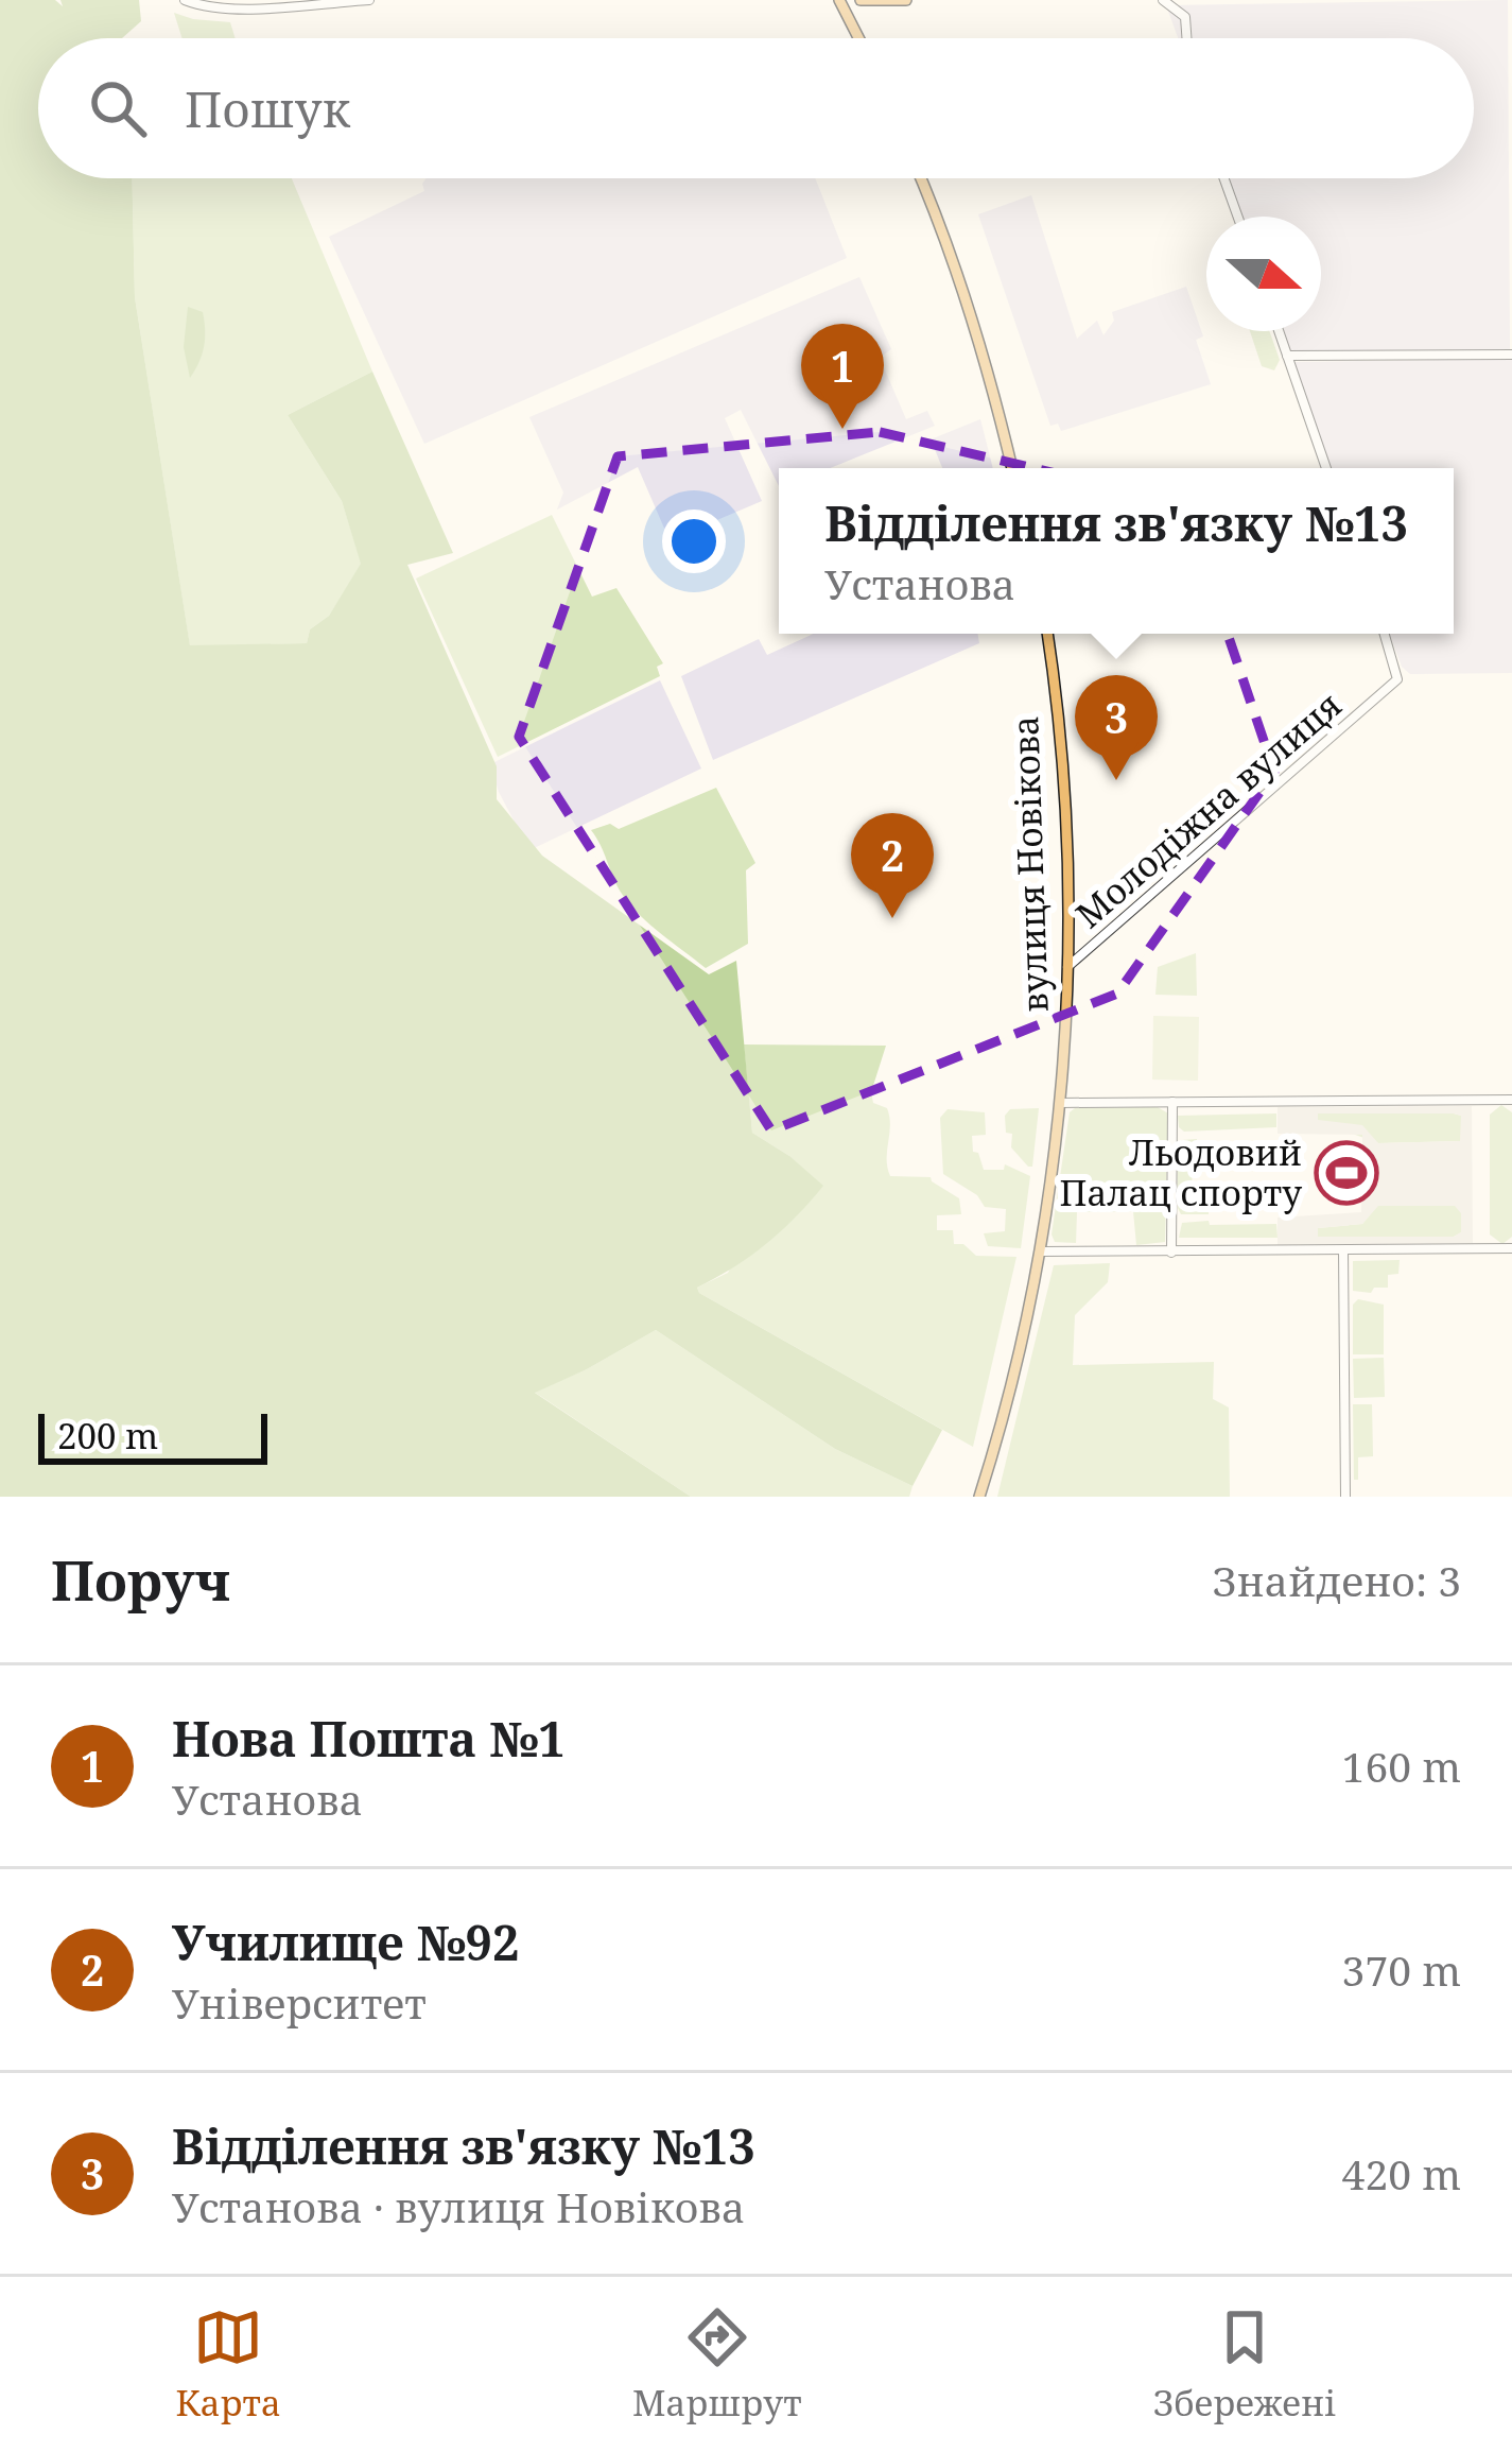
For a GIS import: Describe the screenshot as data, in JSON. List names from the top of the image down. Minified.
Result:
{"streets":{"main road":["вулиця Новікова"],"street":["Молодіжна вулиця"]},"crossings":[["Молодіжна вулиця","вулиця Новікова"]],"places":{"sports":["Льодовий Палац спорту"]},"scale_bar":"200 m","north":"right","page":{"search":"Пошук","pins":["1","3","2"],"popup":["Відділення зв'язку №13","Установа"],"scale":"200 m","heading":["Поруч","Знайдено: 3"],"list":[{"mark":"1","name":"Нова Пошта №1","note":"Установа","value":"160 m"},{"mark":"2","name":"Училище №92","note":"Університет","value":"370 m"},{"mark":"3","name":"Відділення зв'язку №13","note":"Установа · вулиця Новікова","value":"420 m"}],"nav":["Карта","Маршрут","Збережені"]}}
